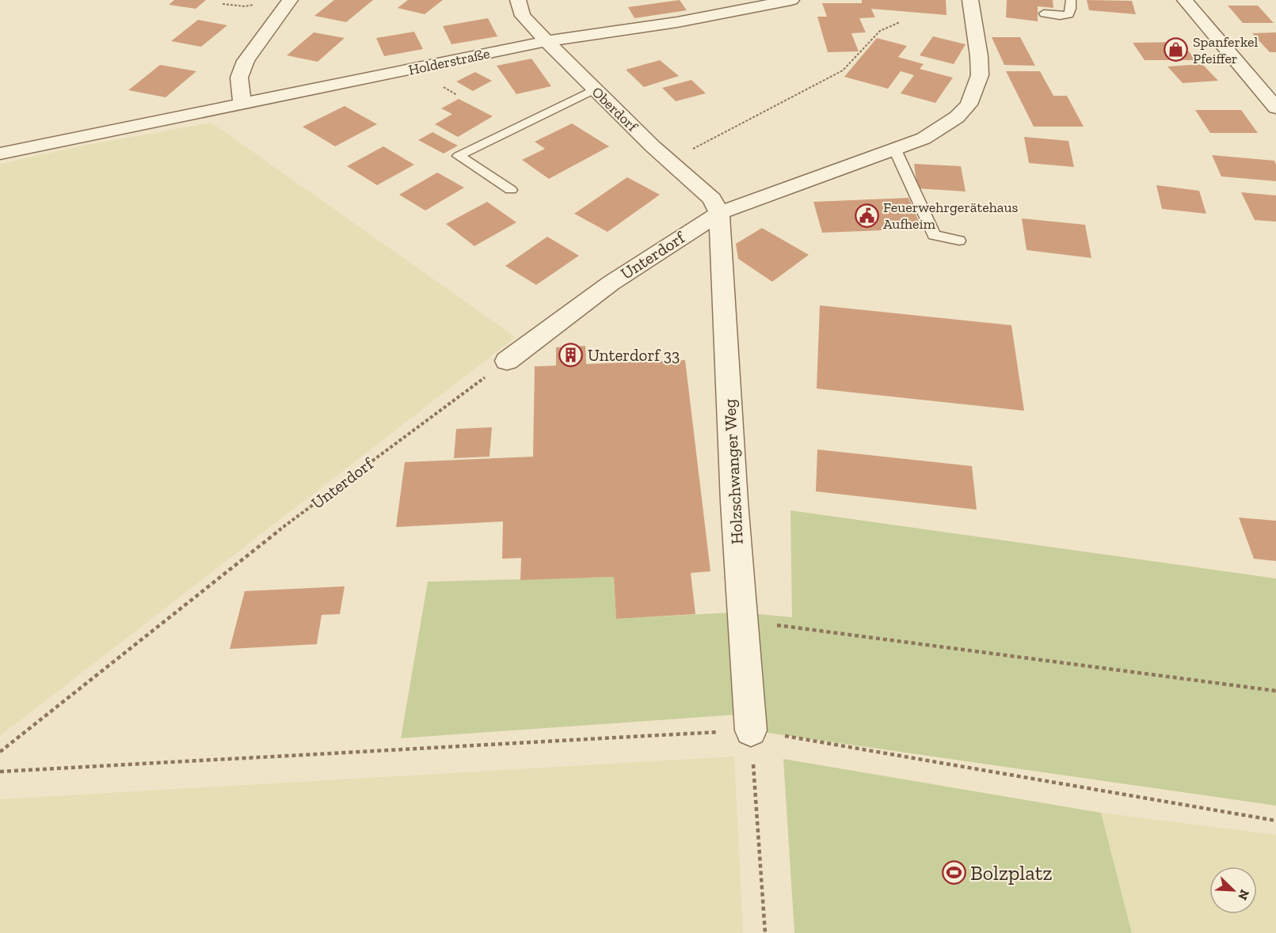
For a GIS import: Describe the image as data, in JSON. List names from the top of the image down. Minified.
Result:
{"streets":{"street":["Holderstraße","Oberdorf","Unterdorf","Holzschwanger Weg"]},"crossings":[["Holderstraße","Oberdorf"],["Oberdorf","Unterdorf"],["Oberdorf","Holzschwanger Weg"],["Unterdorf","Holzschwanger Weg"]],"places":{"shop":["Spanferkel Pfeiffer"],"public building":["Feuerwehrgerätehaus Aufheim"],"building":["Unterdorf 33"],"sports":["Bolzplatz"]},"north":"bottom right"}
